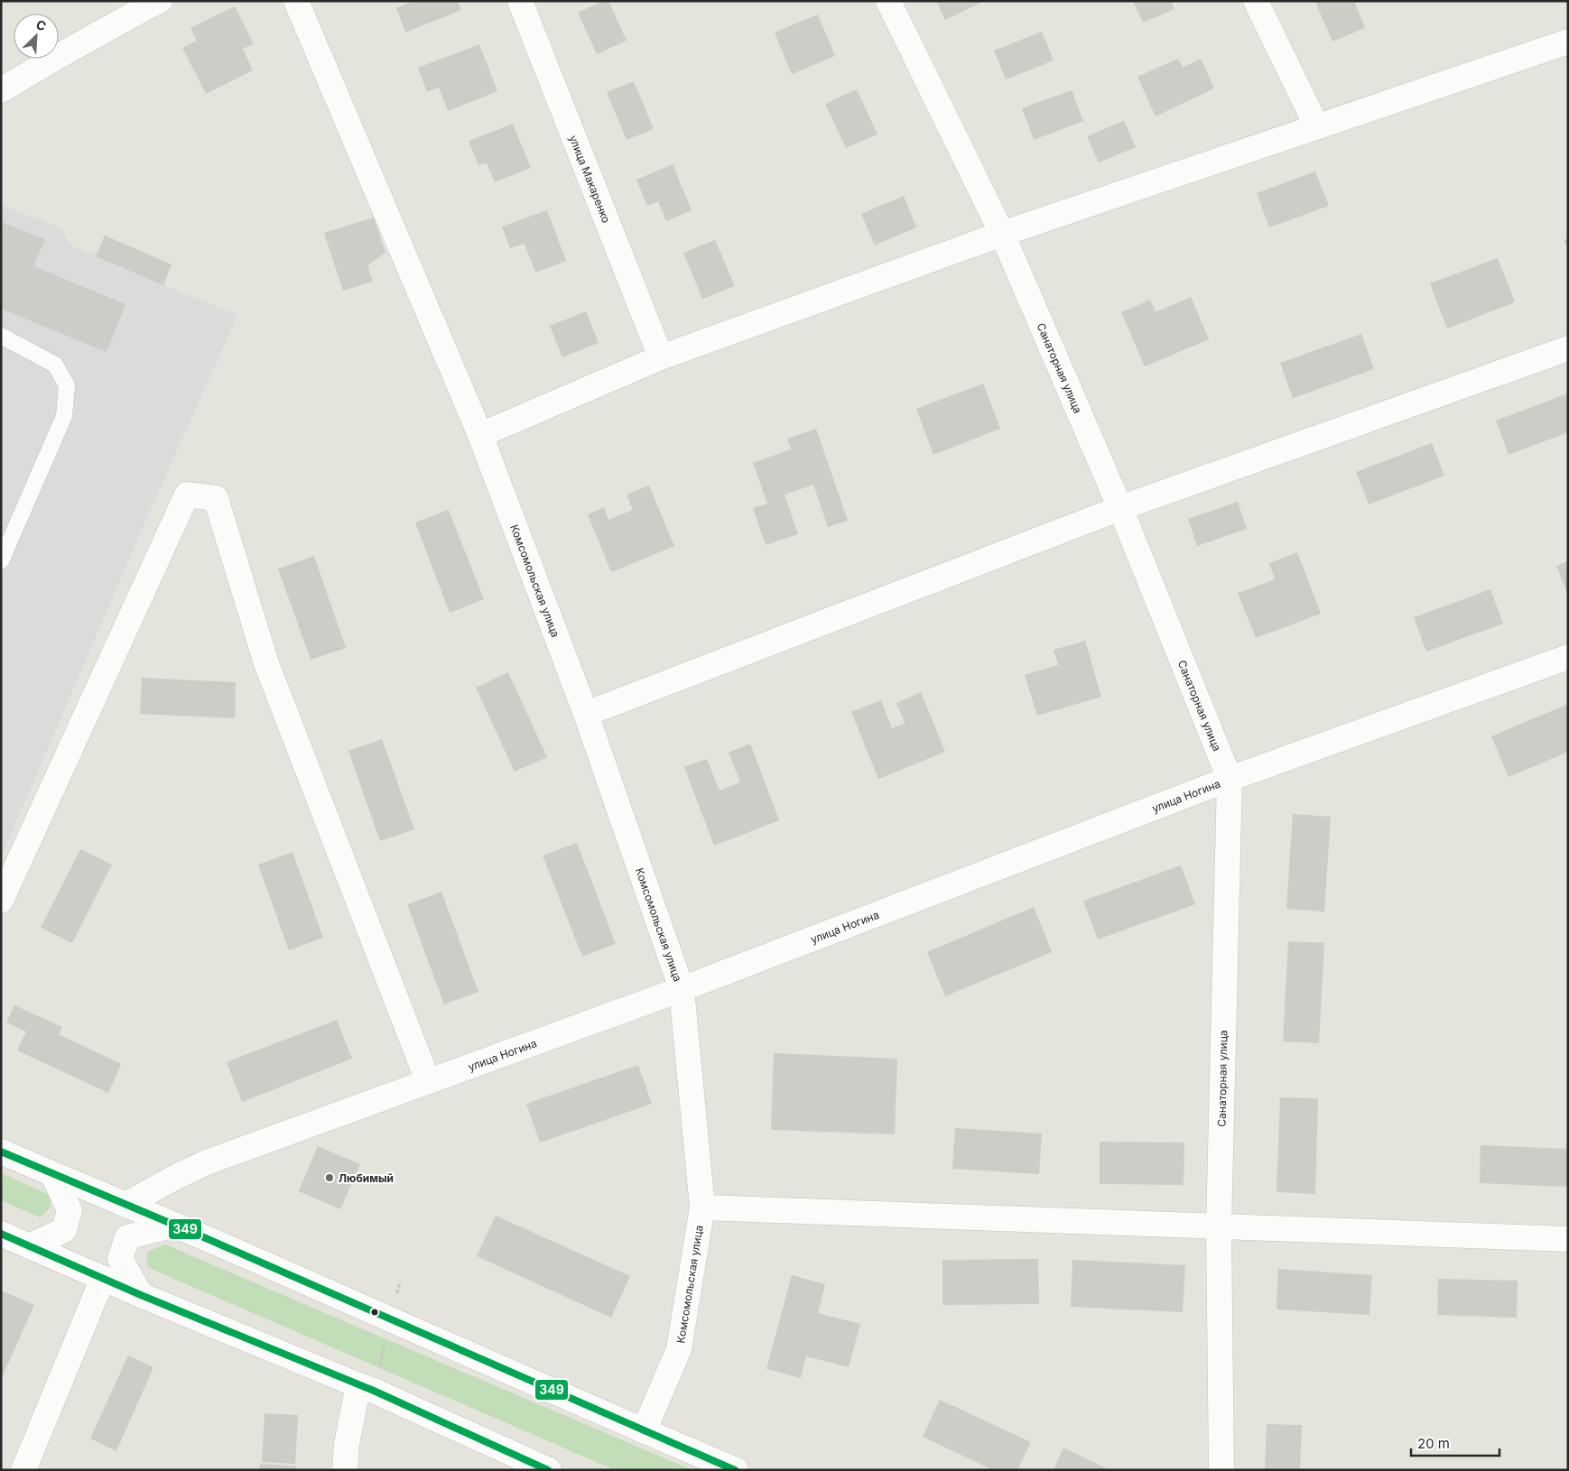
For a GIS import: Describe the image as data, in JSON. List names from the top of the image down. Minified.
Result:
{"streets":{"street":["улица Макаренко","Санаторная улица","Комсомольская улица","улица Ногина"]},"crossings":[["Санаторная улица","улица Ногина"],["Комсомольская улица","улица Ногина"]],"places":["Любимый"],"lines":["transit line 349"],"scale_bar":"20 m","north":"top right"}
